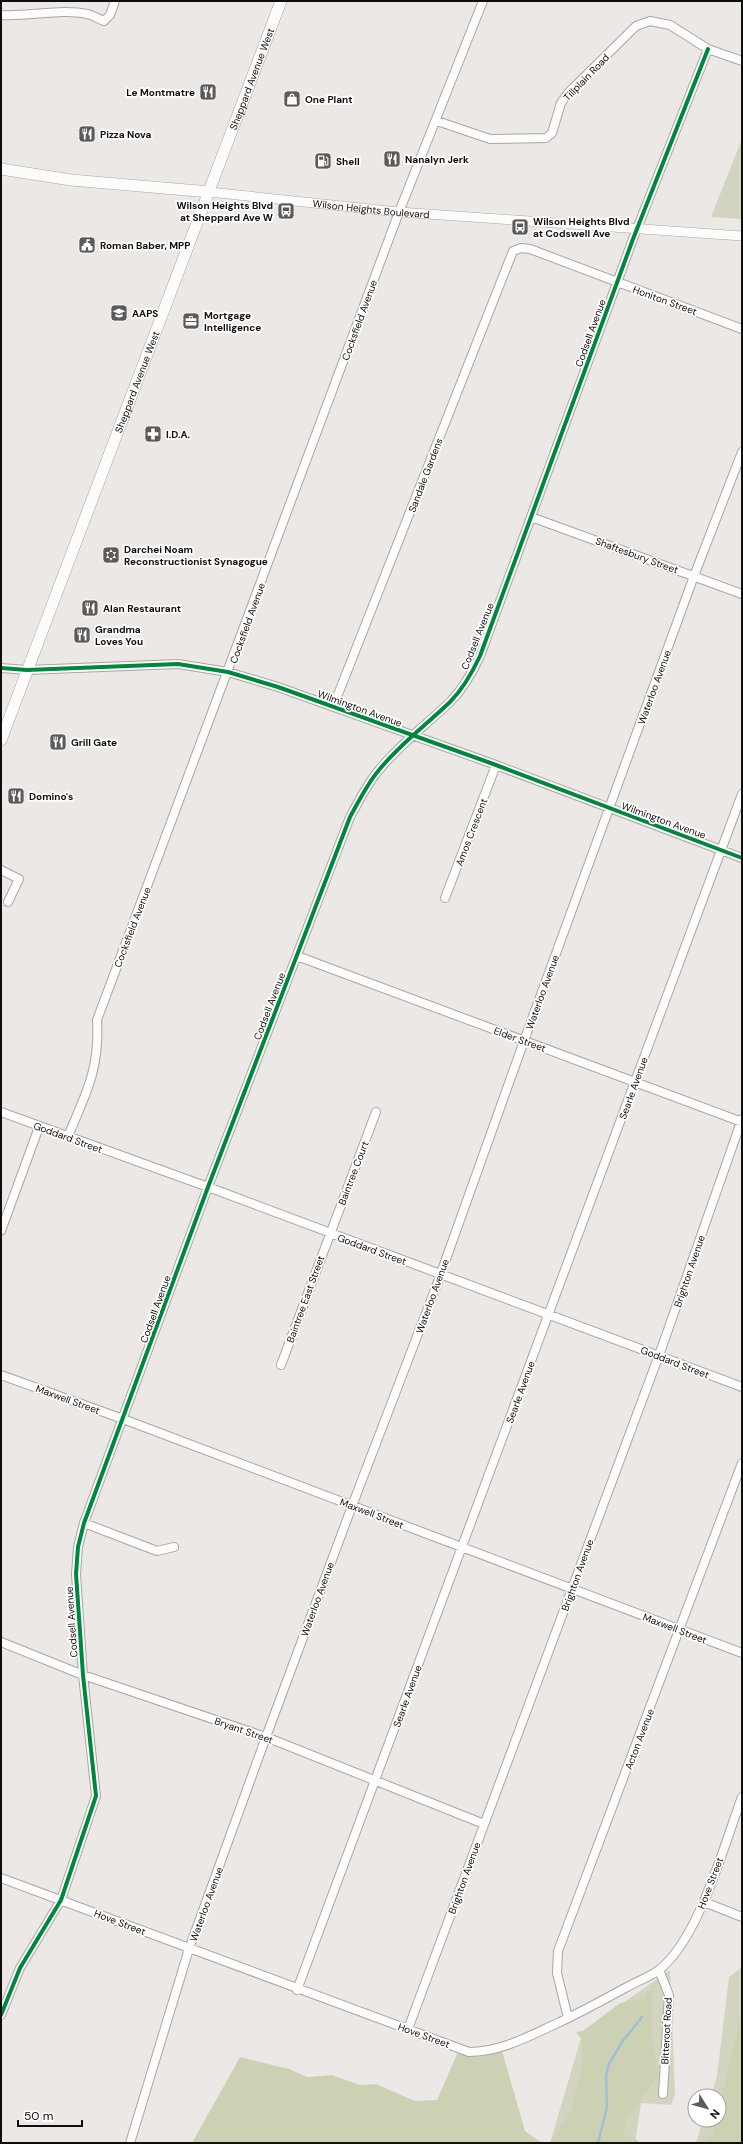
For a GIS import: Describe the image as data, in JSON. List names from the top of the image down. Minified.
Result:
{"streets":{"main road":["Sheppard Avenue West","Wilson Heights Boulevard"],"street":["Tillplain Road","Honiton Street","Cocksfield Avenue","Codsell Avenue","Sandale Gardens","Shaftesbury Street","Waterloo Avenue","Wilmington Avenue","Amos Crescent","Elder Street","Searle Avenue","Goddard Street","Baintree Court","Brighton Avenue","Baintree East Street","Maxwell Street","Bryant Street","Acton Avenue","Hove Street","Bitteroot Road"]},"crossings":[["Tillplain Road","Cocksfield Avenue"],["Tillplain Road","Codsell Avenue"],["Sheppard Avenue West","Wilson Heights Boulevard"],["Sheppard Avenue West","Wilmington Avenue"],["Wilson Heights Boulevard","Cocksfield Avenue"],["Wilson Heights Boulevard","Codsell Avenue"],["Honiton Street","Codsell Avenue"],["Honiton Street","Sandale Gardens"],["Cocksfield Avenue","Wilmington Avenue"],["Cocksfield Avenue","Goddard Street"],["Codsell Avenue","Shaftesbury Street"],["Codsell Avenue","Wilmington Avenue"],["Codsell Avenue","Elder Street"],["Codsell Avenue","Goddard Street"],["Codsell Avenue","Maxwell Street"],["Codsell Avenue","Bryant Street"],["Codsell Avenue","Hove Street"],["Sandale Gardens","Wilmington Avenue"],["Shaftesbury Street","Waterloo Avenue"],["Waterloo Avenue","Wilmington Avenue"],["Waterloo Avenue","Elder Street"],["Waterloo Avenue","Goddard Street"],["Waterloo Avenue","Maxwell Street"],["Waterloo Avenue","Bryant Street"],["Waterloo Avenue","Hove Street"],["Wilmington Avenue","Amos Crescent"],["Wilmington Avenue","Searle Avenue"],["Elder Street","Searle Avenue"],["Elder Street","Brighton Avenue"],["Searle Avenue","Goddard Street"],["Searle Avenue","Maxwell Street"],["Searle Avenue","Bryant Street"],["Searle Avenue","Hove Street"],["Goddard Street","Baintree Court"],["Goddard Street","Brighton Avenue"],["Goddard Street","Baintree East Street"],["Baintree Court","Baintree East Street"],["Brighton Avenue","Maxwell Street"],["Brighton Avenue","Bryant Street"],["Brighton Avenue","Hove Street"],["Maxwell Street","Acton Avenue"],["Acton Avenue","Hove Street"],["Hove Street","Bitteroot Road"]],"places":{"restaurant":["Le Montmatre","Pizza Nova","Nanalyn Jerk","Alan Restaurant","Grandma Loves You","Grill Gate","Domino's"],"shop":["One Plant"],"fuel station":["Shell"],"bus stop":["Wilson Heights Blvd at Sheppard Ave W","Wilson Heights Blvd at Codswell Ave"],"public building":["Roman Baber, MPP"],"school or university":["AAPS"],"office":["Mortgage Intelligence"],"pharmacy":["I.D.A."],"synagogue":["Darchei Noam Reconstructionist Synagogue"]},"scale_bar":"50 m","north":"bottom right"}
